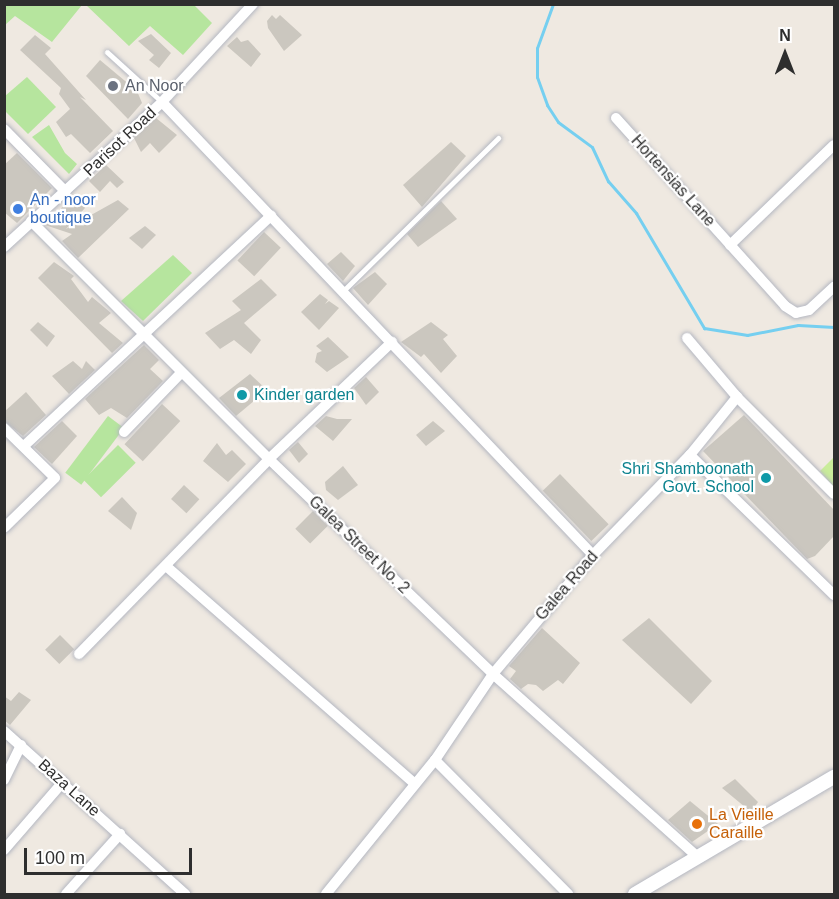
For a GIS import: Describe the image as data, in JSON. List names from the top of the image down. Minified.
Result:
{"streets":{"street":["Parisot Road","Hortensias Lane","Galea Street No. 2","Galea Road","Baza Lane"]},"crossings":[["Parisot Road","Galea Street No. 2"],["Galea Street No. 2","Galea Road"]],"places":["An Noor","An - noor boutique","Kinder garden","Shri Shamboonath Govt. School","La Vieille Caraille"],"scale_bar":"100 m","north":"top"}
